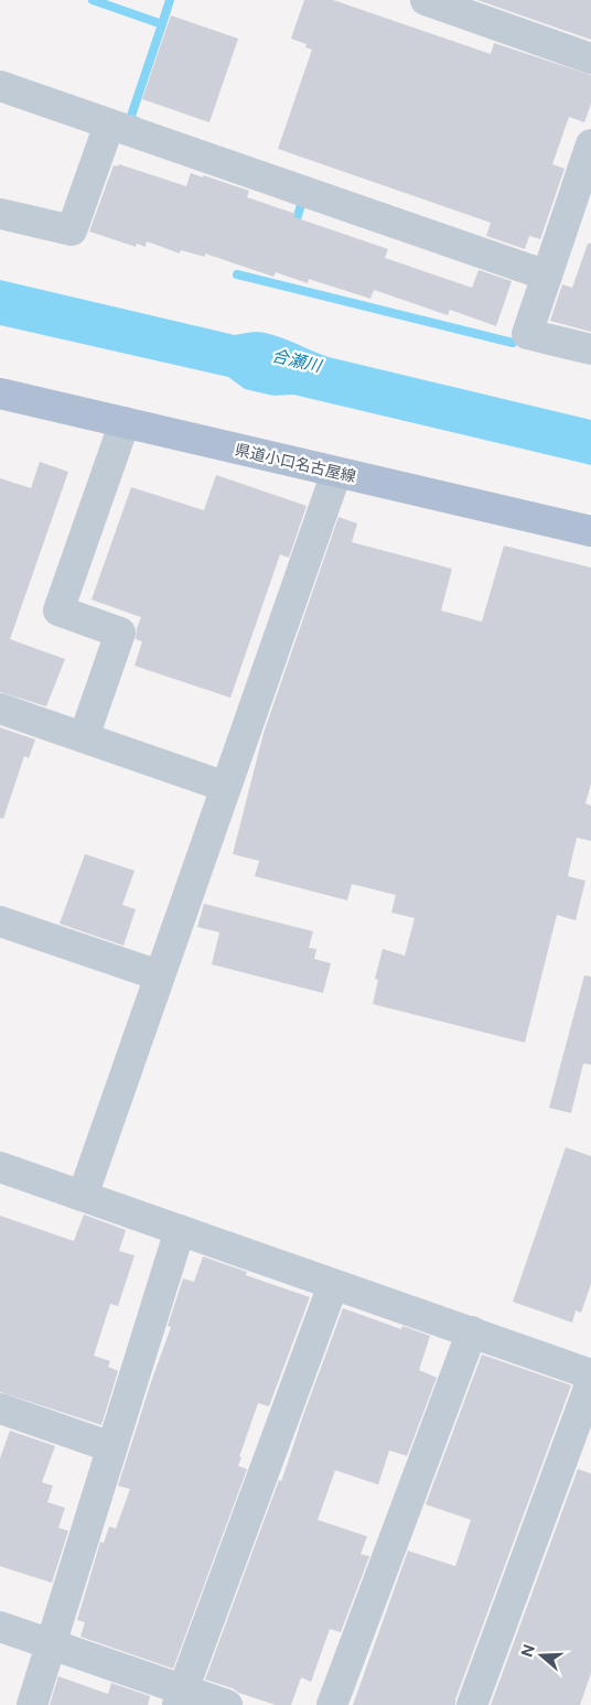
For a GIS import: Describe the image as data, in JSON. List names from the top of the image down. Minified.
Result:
{"streets":{"main road":["県道小口名古屋線"]},"water":["合瀬川"],"north":"left"}
